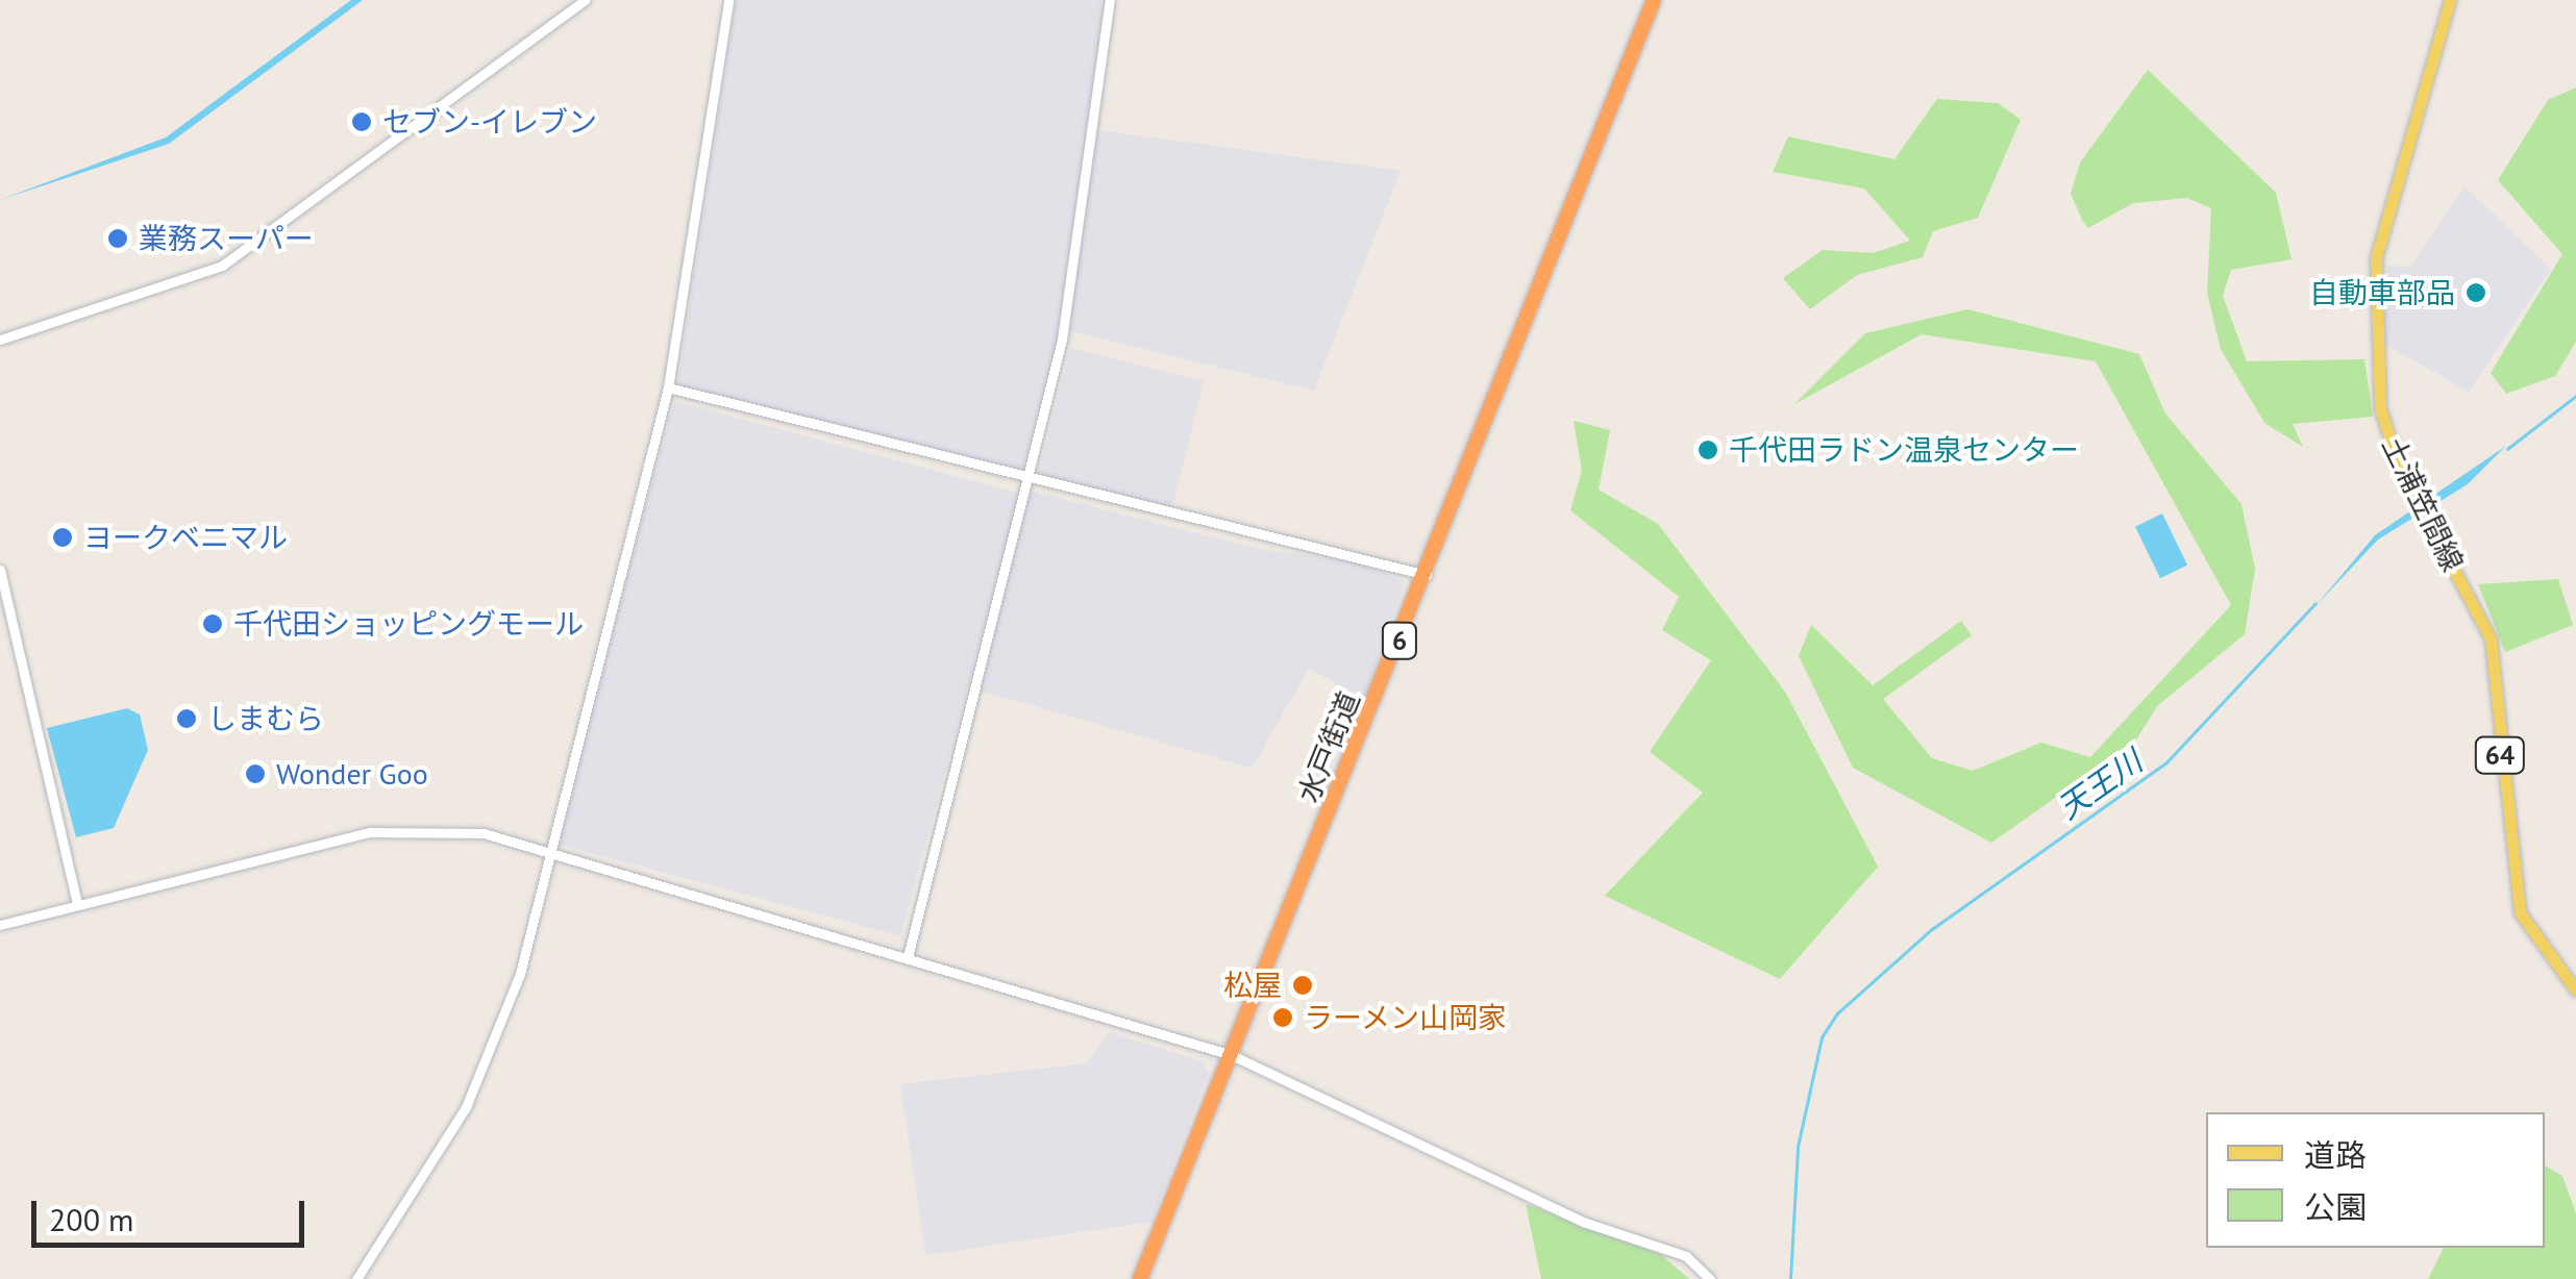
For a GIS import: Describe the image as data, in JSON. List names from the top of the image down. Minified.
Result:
{"streets":{"highway":["6","水戸街道"],"main road":["土浦笠間線","64"]},"water":["天王川"],"places":["セブン-イレブン","業務スーパー","自動車部品","千代田ラドン温泉センター","ヨークベニマル","千代田ショッピングモール","しまむら","Wonder Goo","松屋","ラーメン山岡家"],"legend":["道路","公園"],"scale_bar":"200 m"}
